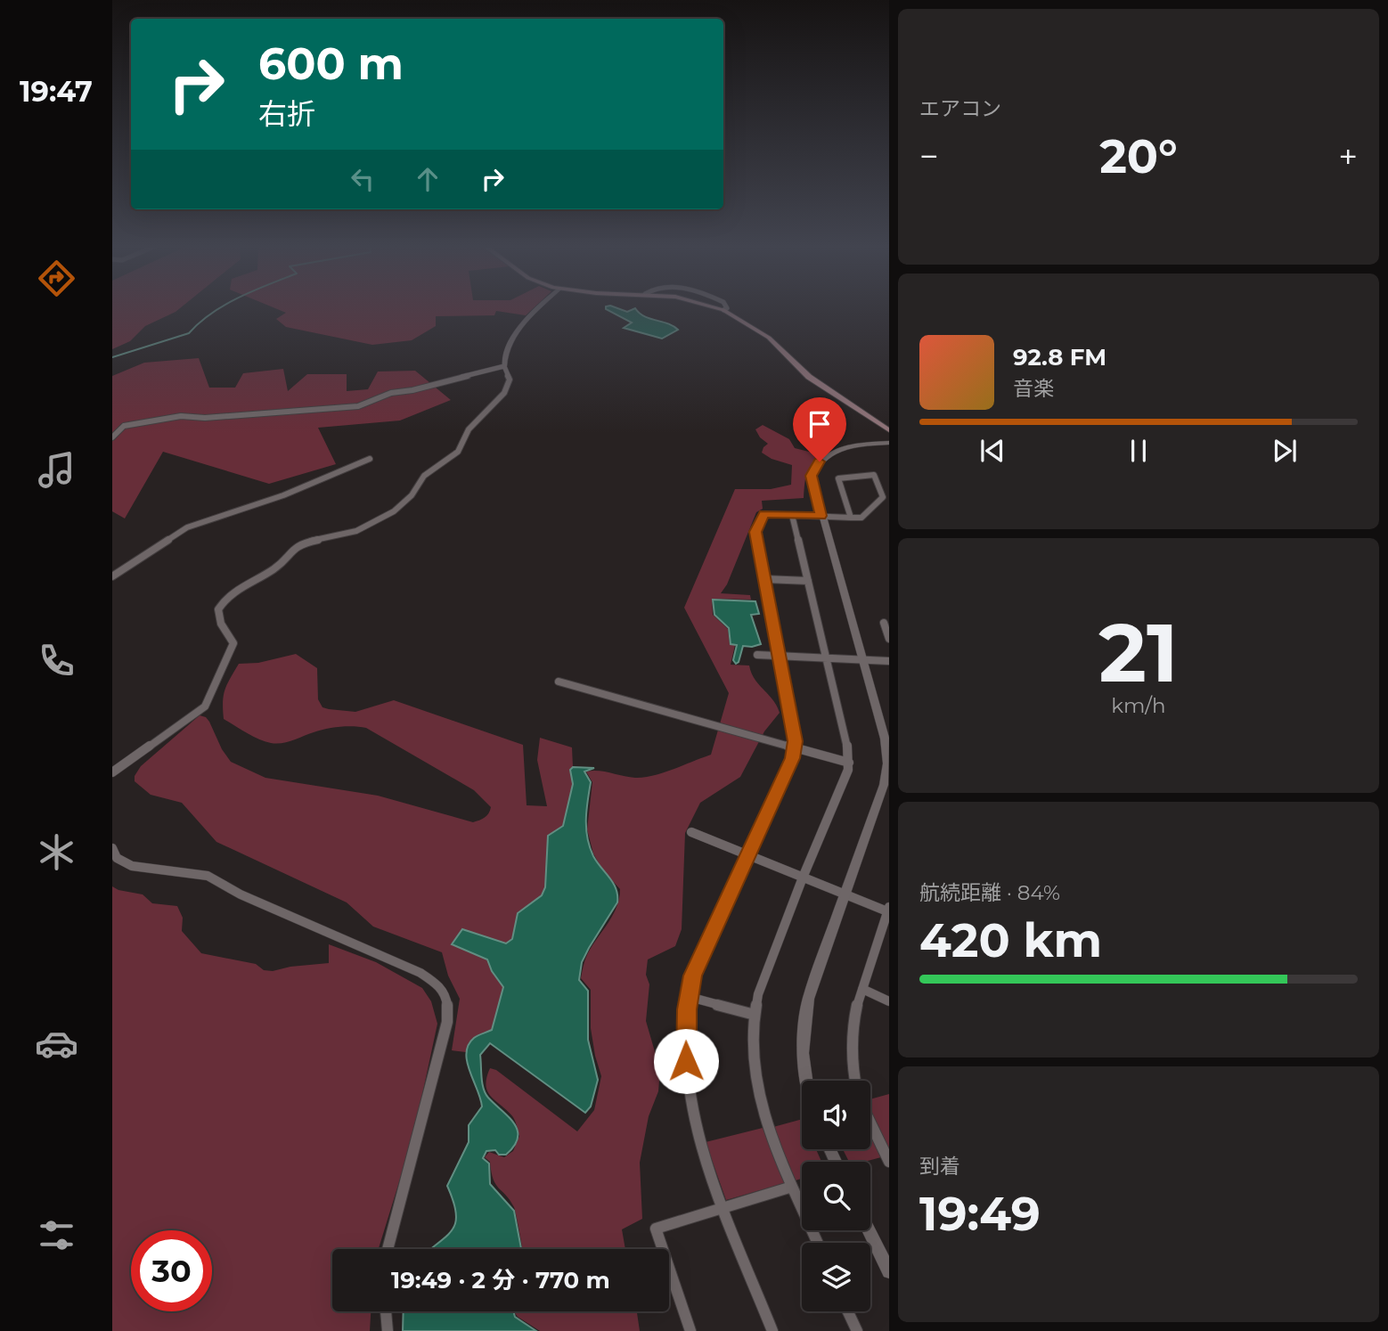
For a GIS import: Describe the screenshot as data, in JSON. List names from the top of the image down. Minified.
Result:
{"page":{"tabs":"19:47","tile":["エアコン",["21","km/h"],["航続距離 · 84%","420 km"],["到着","19:49"]],"turn":["600 m","右折"],"heat":["−","20°","+"],"song":["92.8 FM","音楽"],"limit":"30","trip":"19:49 · 2 分 · 770 m"}}
